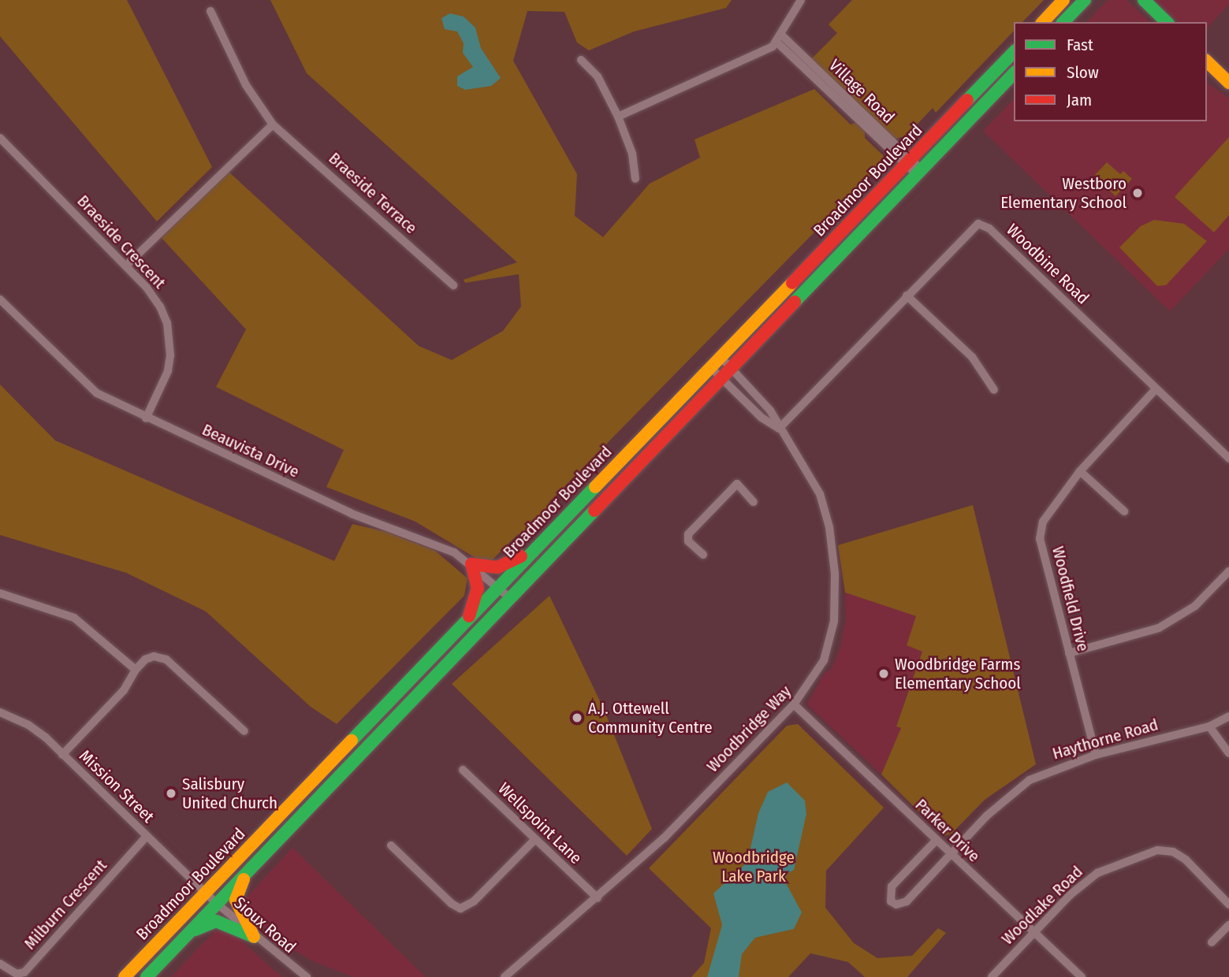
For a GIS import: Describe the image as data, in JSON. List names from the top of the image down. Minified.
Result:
{"streets":{"main road":["Broadmoor Boulevard"],"street":["Village Road","Braeside Terrace","Braeside Crescent","Woodbine Road","Beauvista Drive","Woodfield Drive","Woodbridge Way","Haythorne Road","Mission Street","Wellspoint Lane","Parker Drive","Milburn Crescent","Woodlake Road","Sioux Road"]},"crossings":[["Village Road","Broadmoor Boulevard"],["Broadmoor Boulevard","Beauvista Drive"],["Broadmoor Boulevard","Woodbridge Way"],["Broadmoor Boulevard","Mission Street"],["Broadmoor Boulevard","Sioux Road"],["Braeside Crescent","Beauvista Drive"],["Woodbine Road","Woodfield Drive"],["Woodbine Road","Woodbridge Way"],["Woodfield Drive","Haythorne Road"],["Woodbridge Way","Wellspoint Lane"],["Woodbridge Way","Parker Drive"],["Haythorne Road","Parker Drive"],["Mission Street","Milburn Crescent"],["Mission Street","Sioux Road"],["Parker Drive","Woodlake Road"]],"parks":["Woodbridge Lake Park"],"places":["Westboro Elementary School","Woodbridge Farms Elementary School","A.J. Ottewell Community Centre","Salisbury United Church"],"legend":["Fast","Slow","Jam"]}
